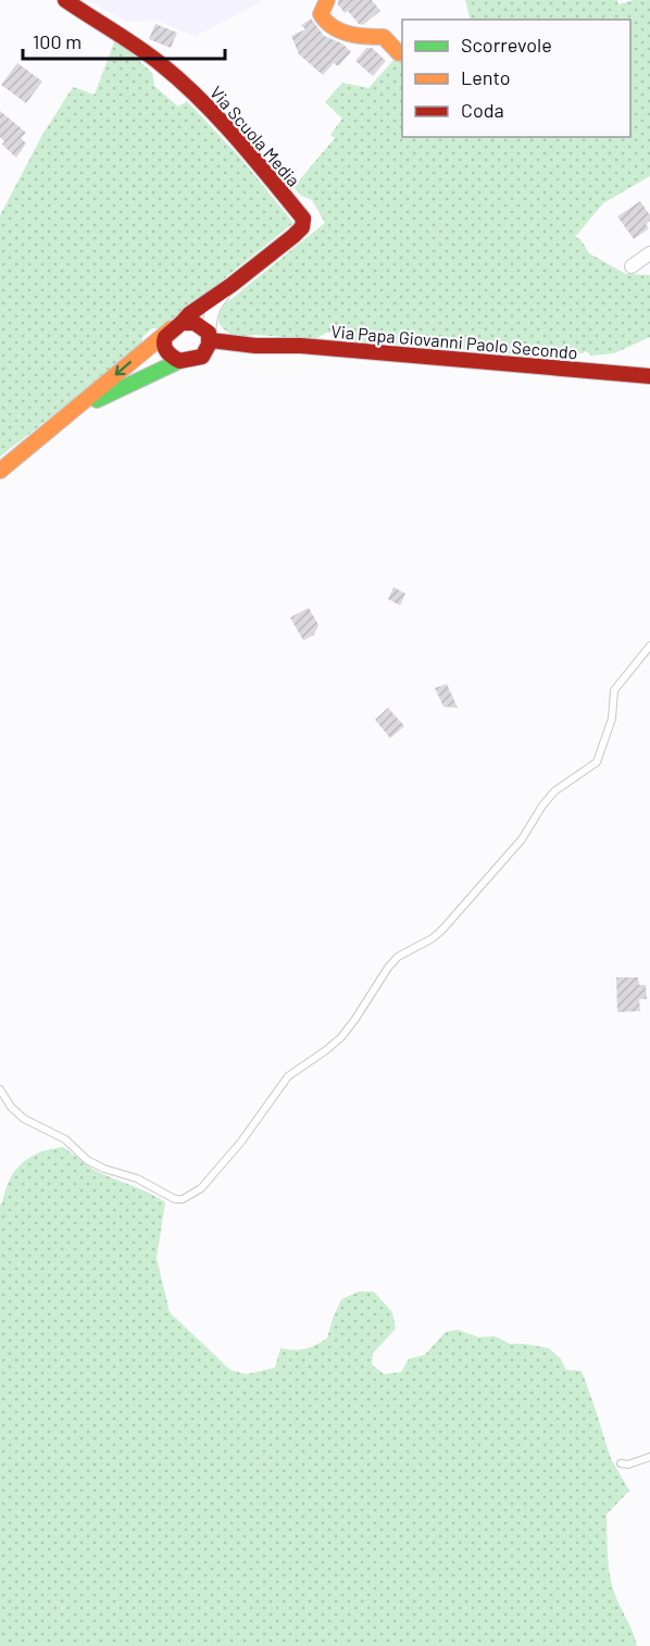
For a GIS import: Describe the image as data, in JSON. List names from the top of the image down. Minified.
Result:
{"streets":{"main road":["Via Scuola Media","Via Papa Giovanni Paolo Secondo"]},"legend":["Scorrevole","Lento","Coda"],"scale_bar":"100 m"}
